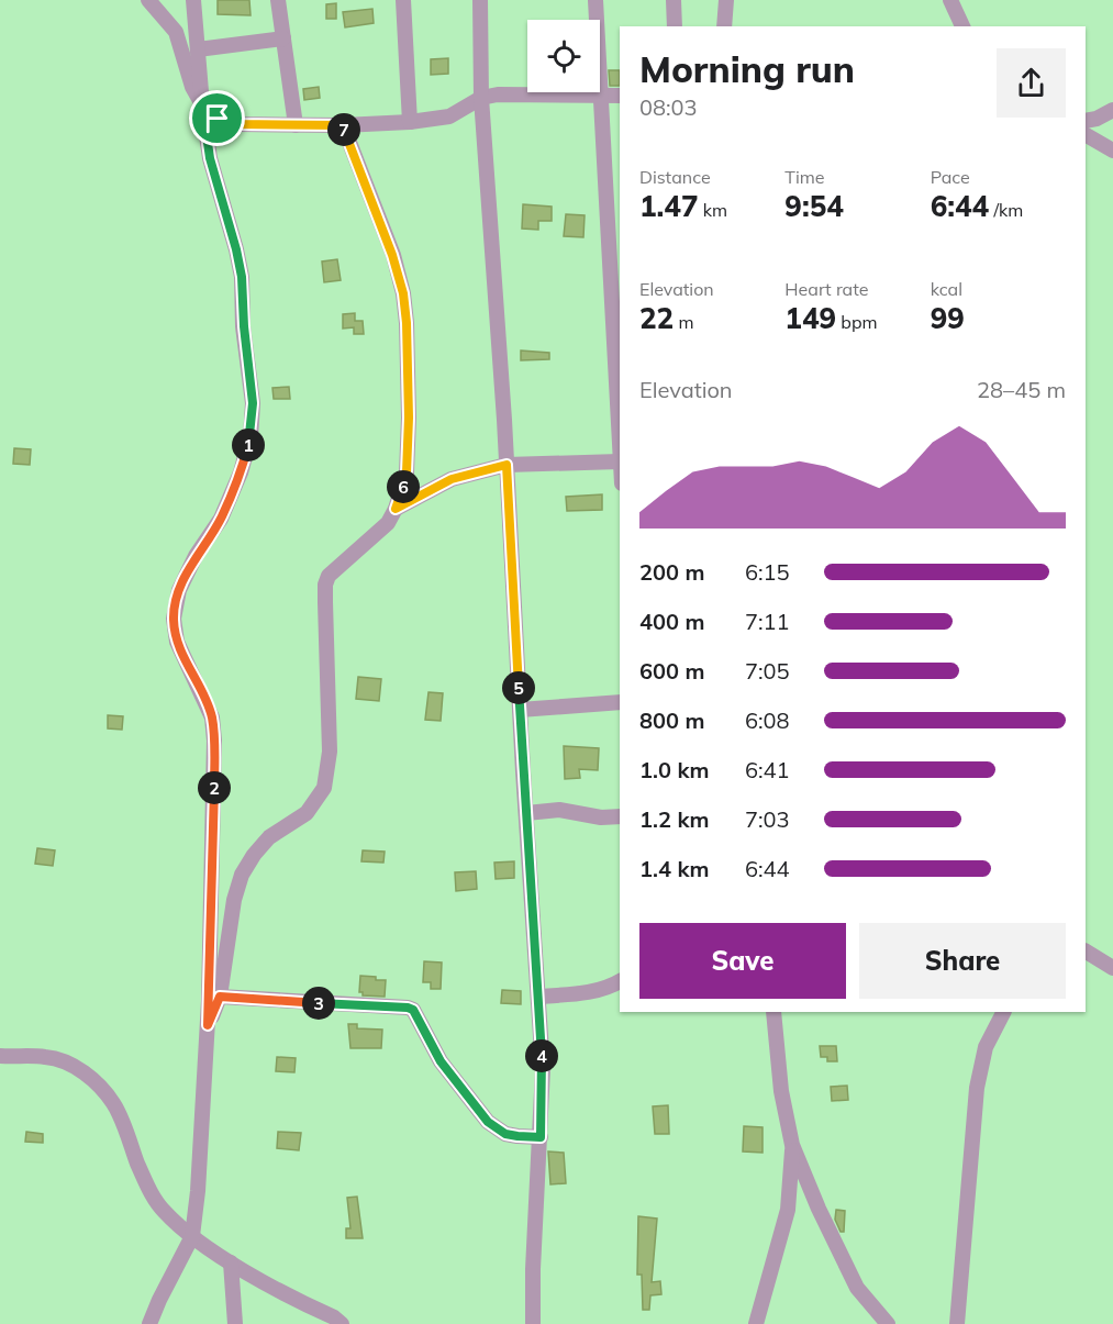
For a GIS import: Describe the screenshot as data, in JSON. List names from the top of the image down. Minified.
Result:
{"page":{"heading":["Morning run","08:03"],"pins":["7","1","6","5","2","3","4"],"stats":[["Distance","1.47 km"],["Time","9:54"],["Pace","6:44 /km"],["Elevation","22 m"],["Heart rate","149 bpm"],["kcal","99"]],"chart":["Elevation","28–45 m"],"list":[{"name":"200 m","note":"6:15"},{"name":"400 m","note":"7:11"},{"name":"600 m","note":"7:05"},{"name":"800 m","note":"6:08"},{"name":"1.0 km","note":"6:41"},{"name":"1.2 km","note":"7:03"},{"name":"1.4 km","note":"6:44"}],"buttons":["Save","Share"]}}
